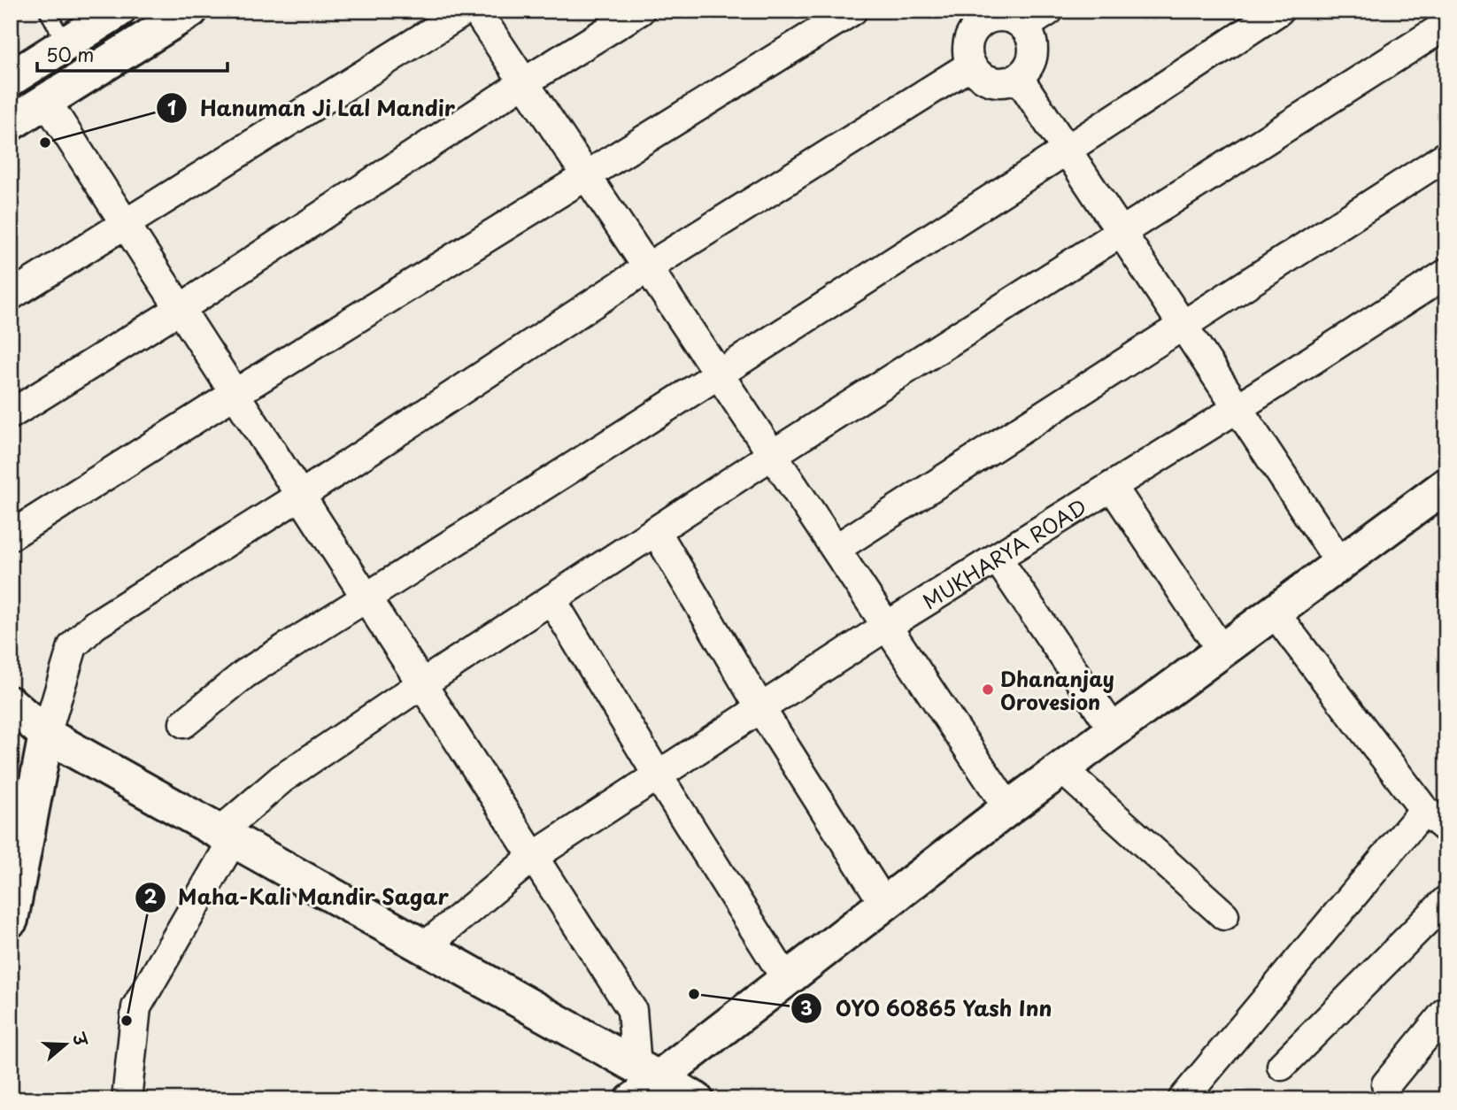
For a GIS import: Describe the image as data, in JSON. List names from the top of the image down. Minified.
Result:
{"streets":{"street":["MUKHARYA ROAD"]},"places":["Hanuman Ji Lal Mandir","Dhananjay Orovesion","OYO 60865 Yash Inn","Maha-Kali Mandir Sagar"],"scale_bar":"50 m","north":"right"}
